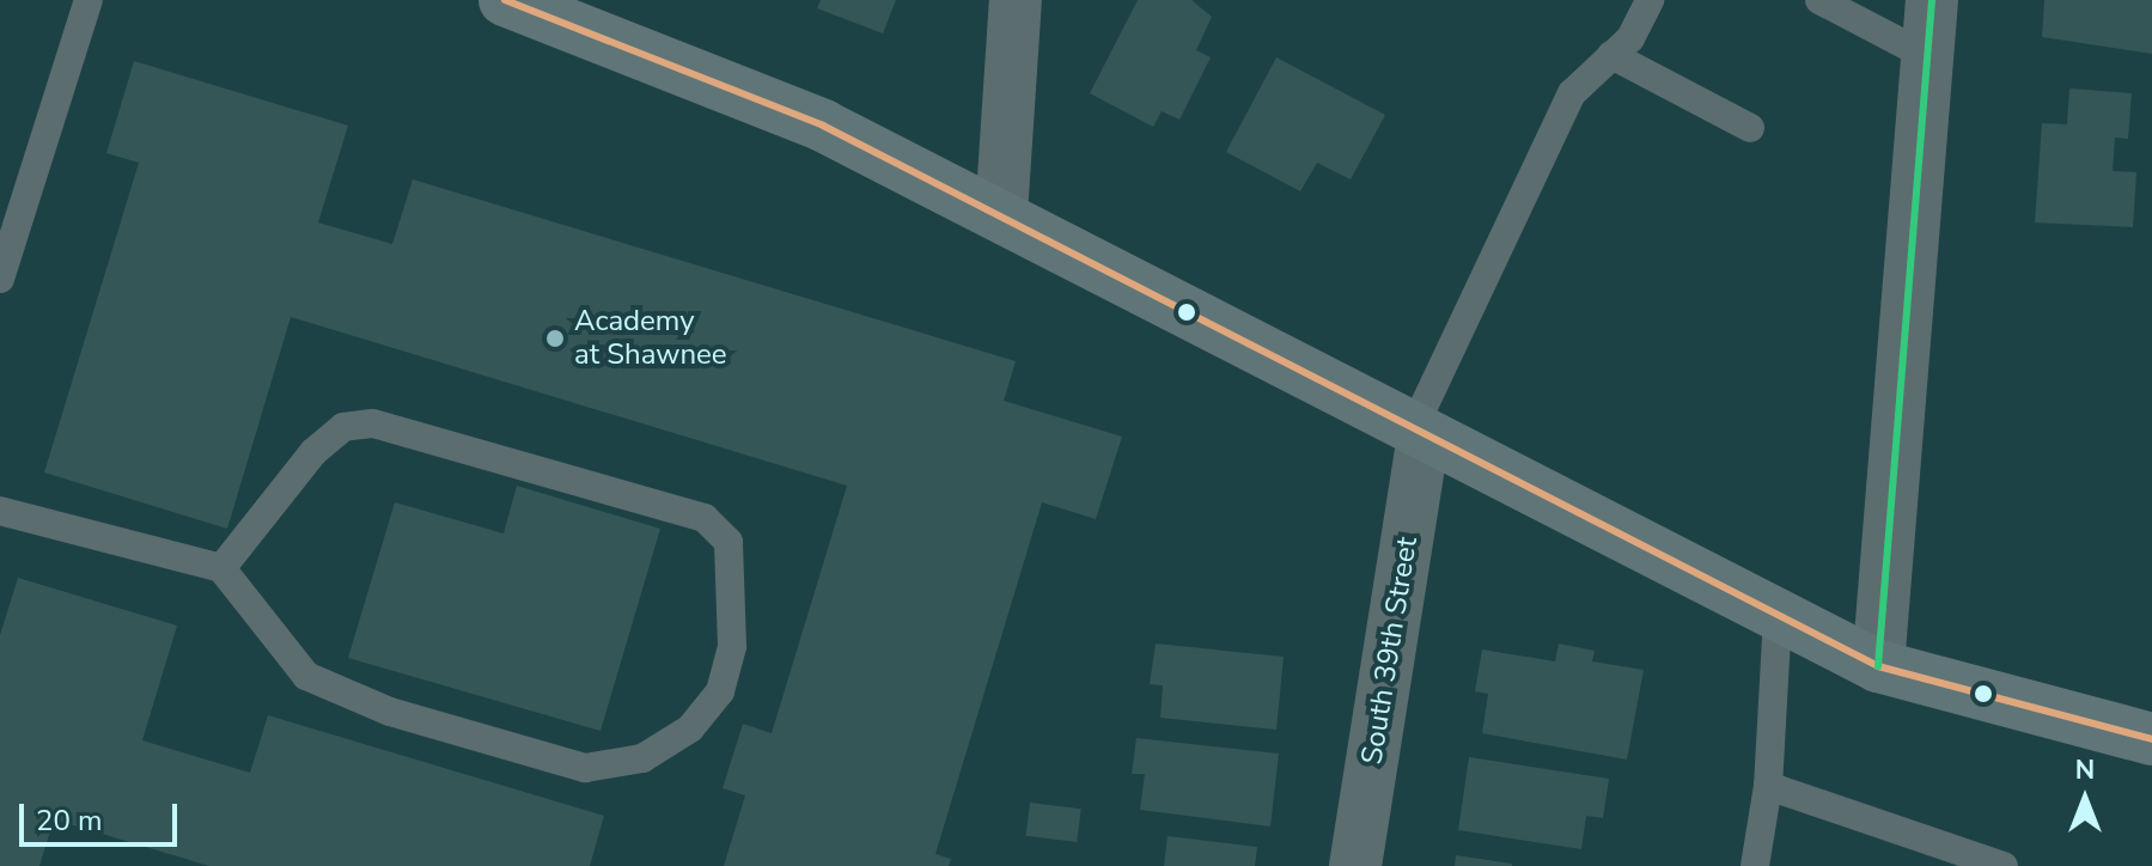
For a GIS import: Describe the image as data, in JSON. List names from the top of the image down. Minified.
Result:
{"streets":{"street":["South 39th Street"]},"places":["Academy at Shawnee"],"scale_bar":"20 m","north":"top"}
